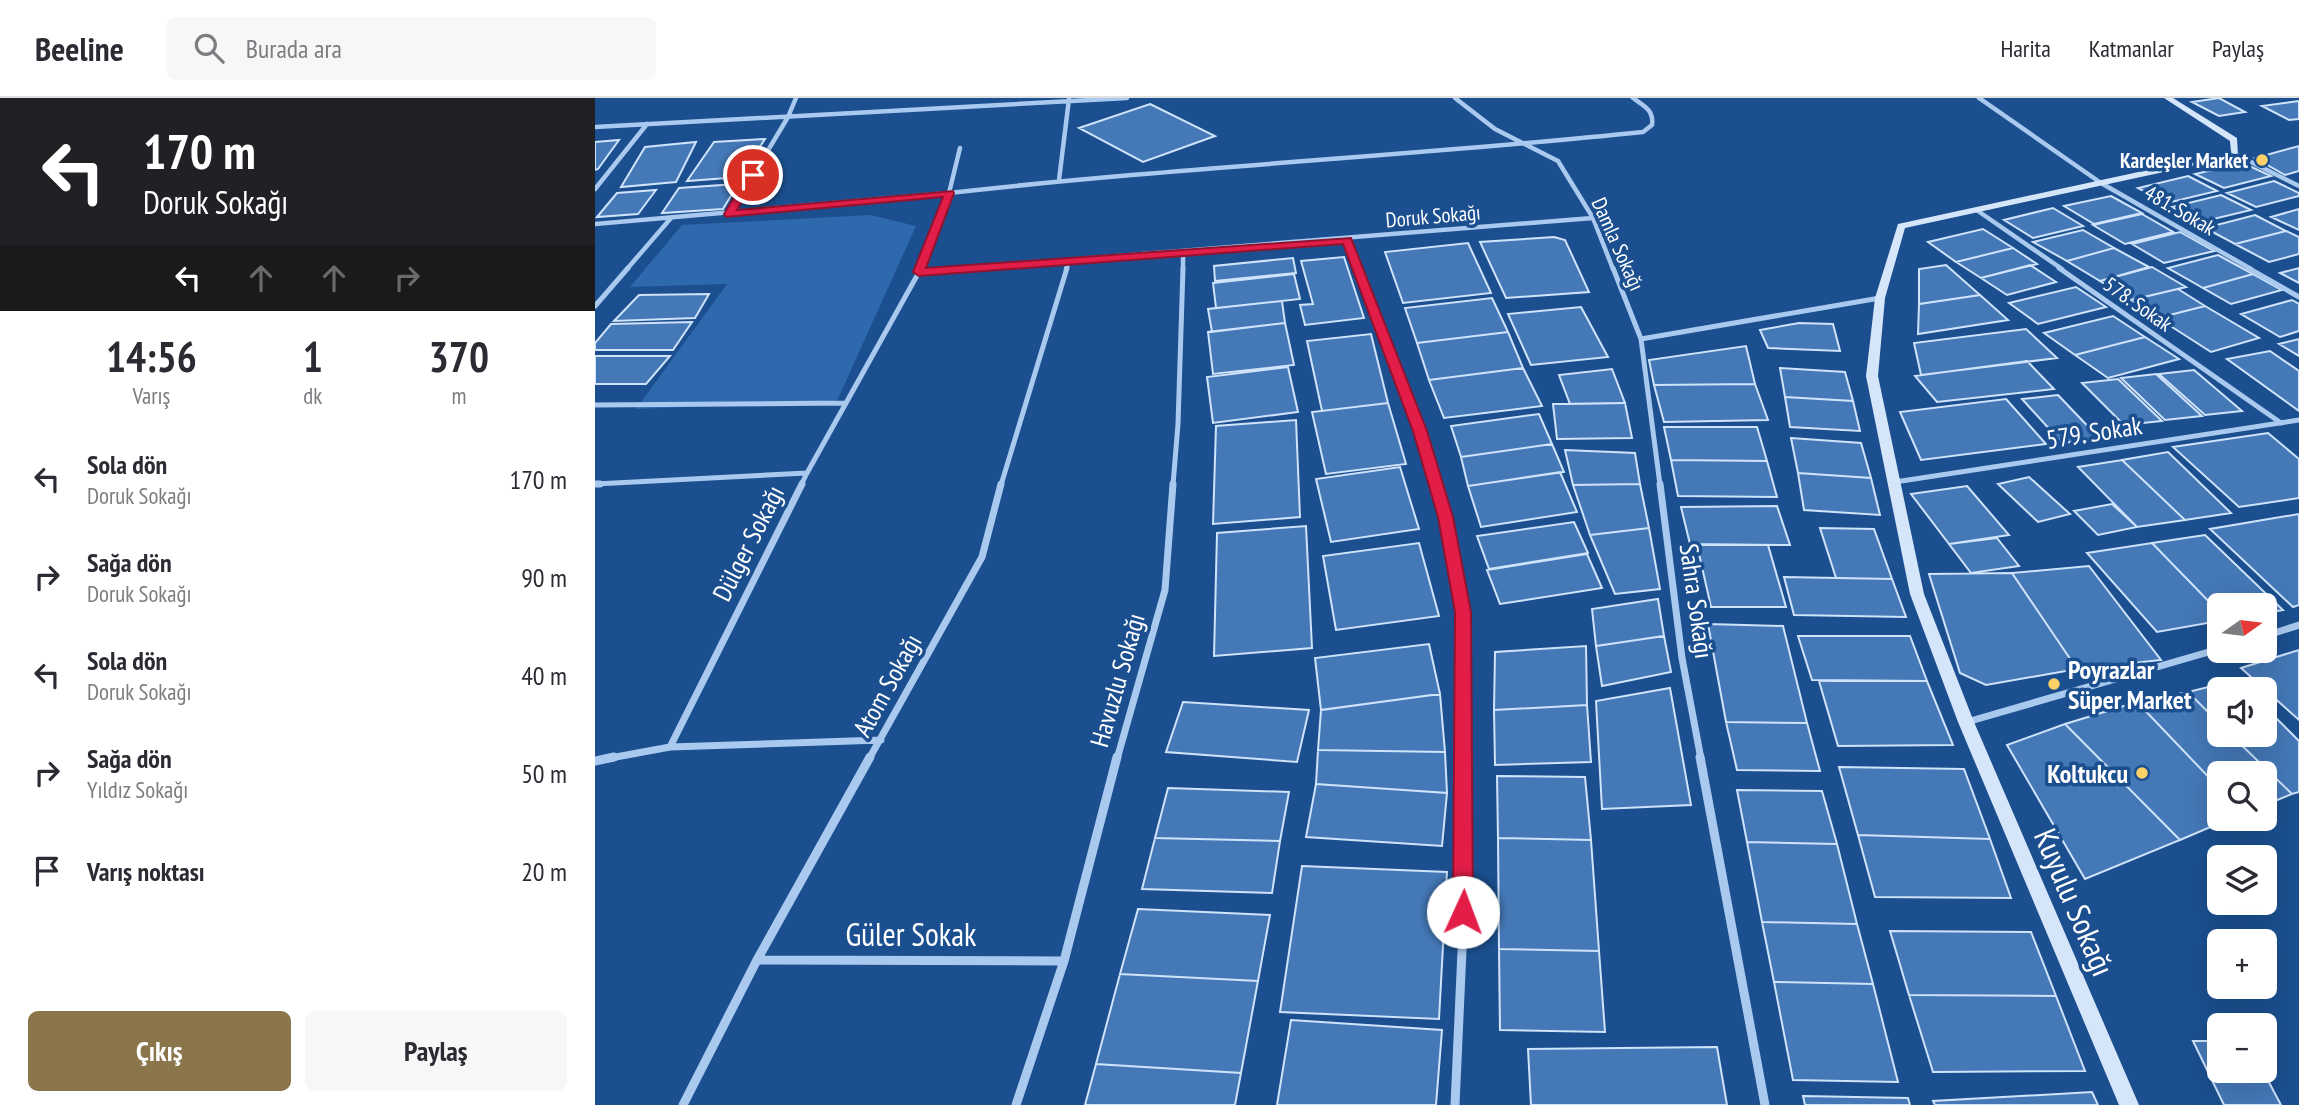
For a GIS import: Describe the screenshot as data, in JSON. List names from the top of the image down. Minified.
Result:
{"streets":{"street":["481. Sokak","Doruk Sokağı","Damla Sokağı","578. Sokak","579. Sokak","Dülger Sokağı","Sahra Sokağı","Havuzlu Sokağı","Atom Sokağı","Kuyulu Sokağı","Güler Sokak"]},"crossings":[["Doruk Sokağı","Damla Sokağı"],["Doruk Sokağı","Havuzlu Sokağı"],["Doruk Sokağı","Atom Sokağı"],["Damla Sokağı","Sahra Sokağı"],["578. Sokak","579. Sokak"],["578. Sokak","Kuyulu Sokağı"],["579. Sokak","Kuyulu Sokağı"],["Havuzlu Sokağı","Güler Sokak"],["Atom Sokağı","Güler Sokak"]],"places":["Kardeşler Market","Poyrazlar Süper Market","Koltukcu"],"north":"right","page":{"header":"Beeline","search":"Burada ara","nav":["Harita","Katmanlar","Paylaş"],"turn":["170 m","Doruk Sokağı"],"eta":["14:56","Varış","1","dk","370","m"],"list":[{"name":"Sola dön","note":"Doruk Sokağı","value":"170 m"},{"name":"Sağa dön","note":"Doruk Sokağı","value":"90 m"},{"name":"Sola dön","note":"Doruk Sokağı","value":"40 m"},{"name":"Sağa dön","note":"Yıldız Sokağı","value":"50 m"},{"name":"Varış noktası","value":"20 m"}],"map_buttons":["+","−"],"buttons":["Çıkış","Paylaş"]}}
